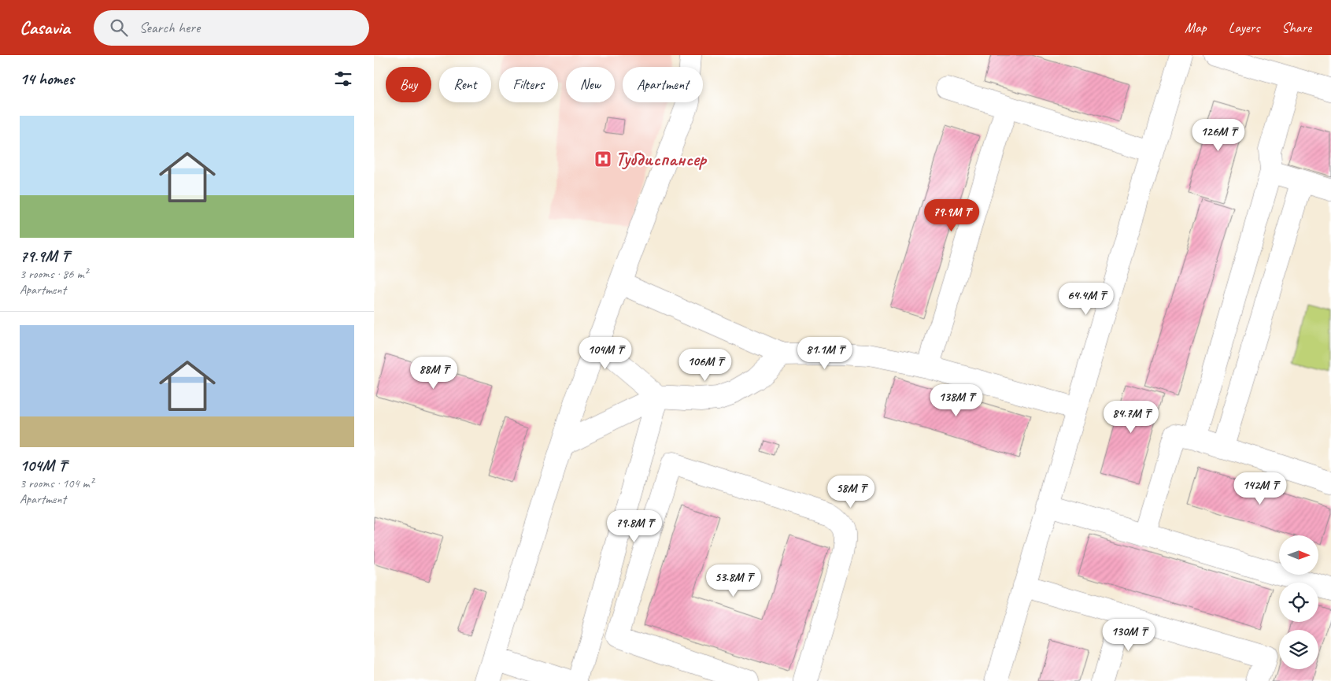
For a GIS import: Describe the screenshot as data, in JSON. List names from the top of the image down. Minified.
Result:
{"places":{"hospital":["Тубдиспансер"]},"north":"right","page":{"header":"Casavia","search":"Search here","nav":["Map","Layers","Share"],"heading":"14 homes","chip":["Buy","Rent","Filters","New","Apartment"],"list":[{"name":"79.9M ₸","note":"3 rooms · 86 m² · Apartment"},{"name":"104M ₸","note":"3 rooms · 104 m² · Apartment"}],"price":["126M ₸","79.9M ₸","64.4M ₸","104M ₸","81.1M ₸","106M ₸","88M ₸","138M ₸","84.7M ₸","142M ₸","58M ₸","79.8M ₸","53.8M ₸","130M ₸"]}}
